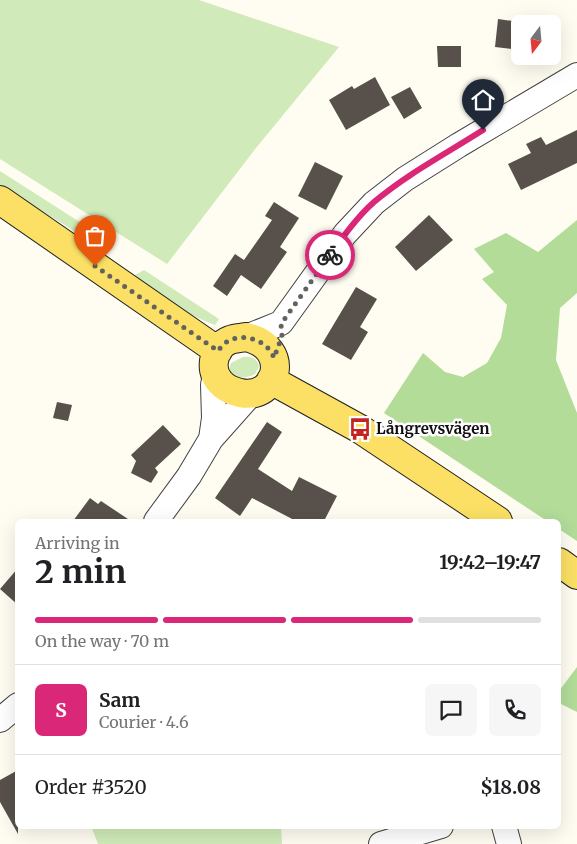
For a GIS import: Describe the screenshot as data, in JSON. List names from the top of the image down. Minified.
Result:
{"places":{"bus stop":["Långrevsvägen"]},"north":"bottom","page":{"heading":["2 min","Arriving in","19:42–19:47"],"panel":["Sam","Courier · 4.6","Order #3520","$18.08"],"bar":"On the way · 70 m","round":"S"}}
